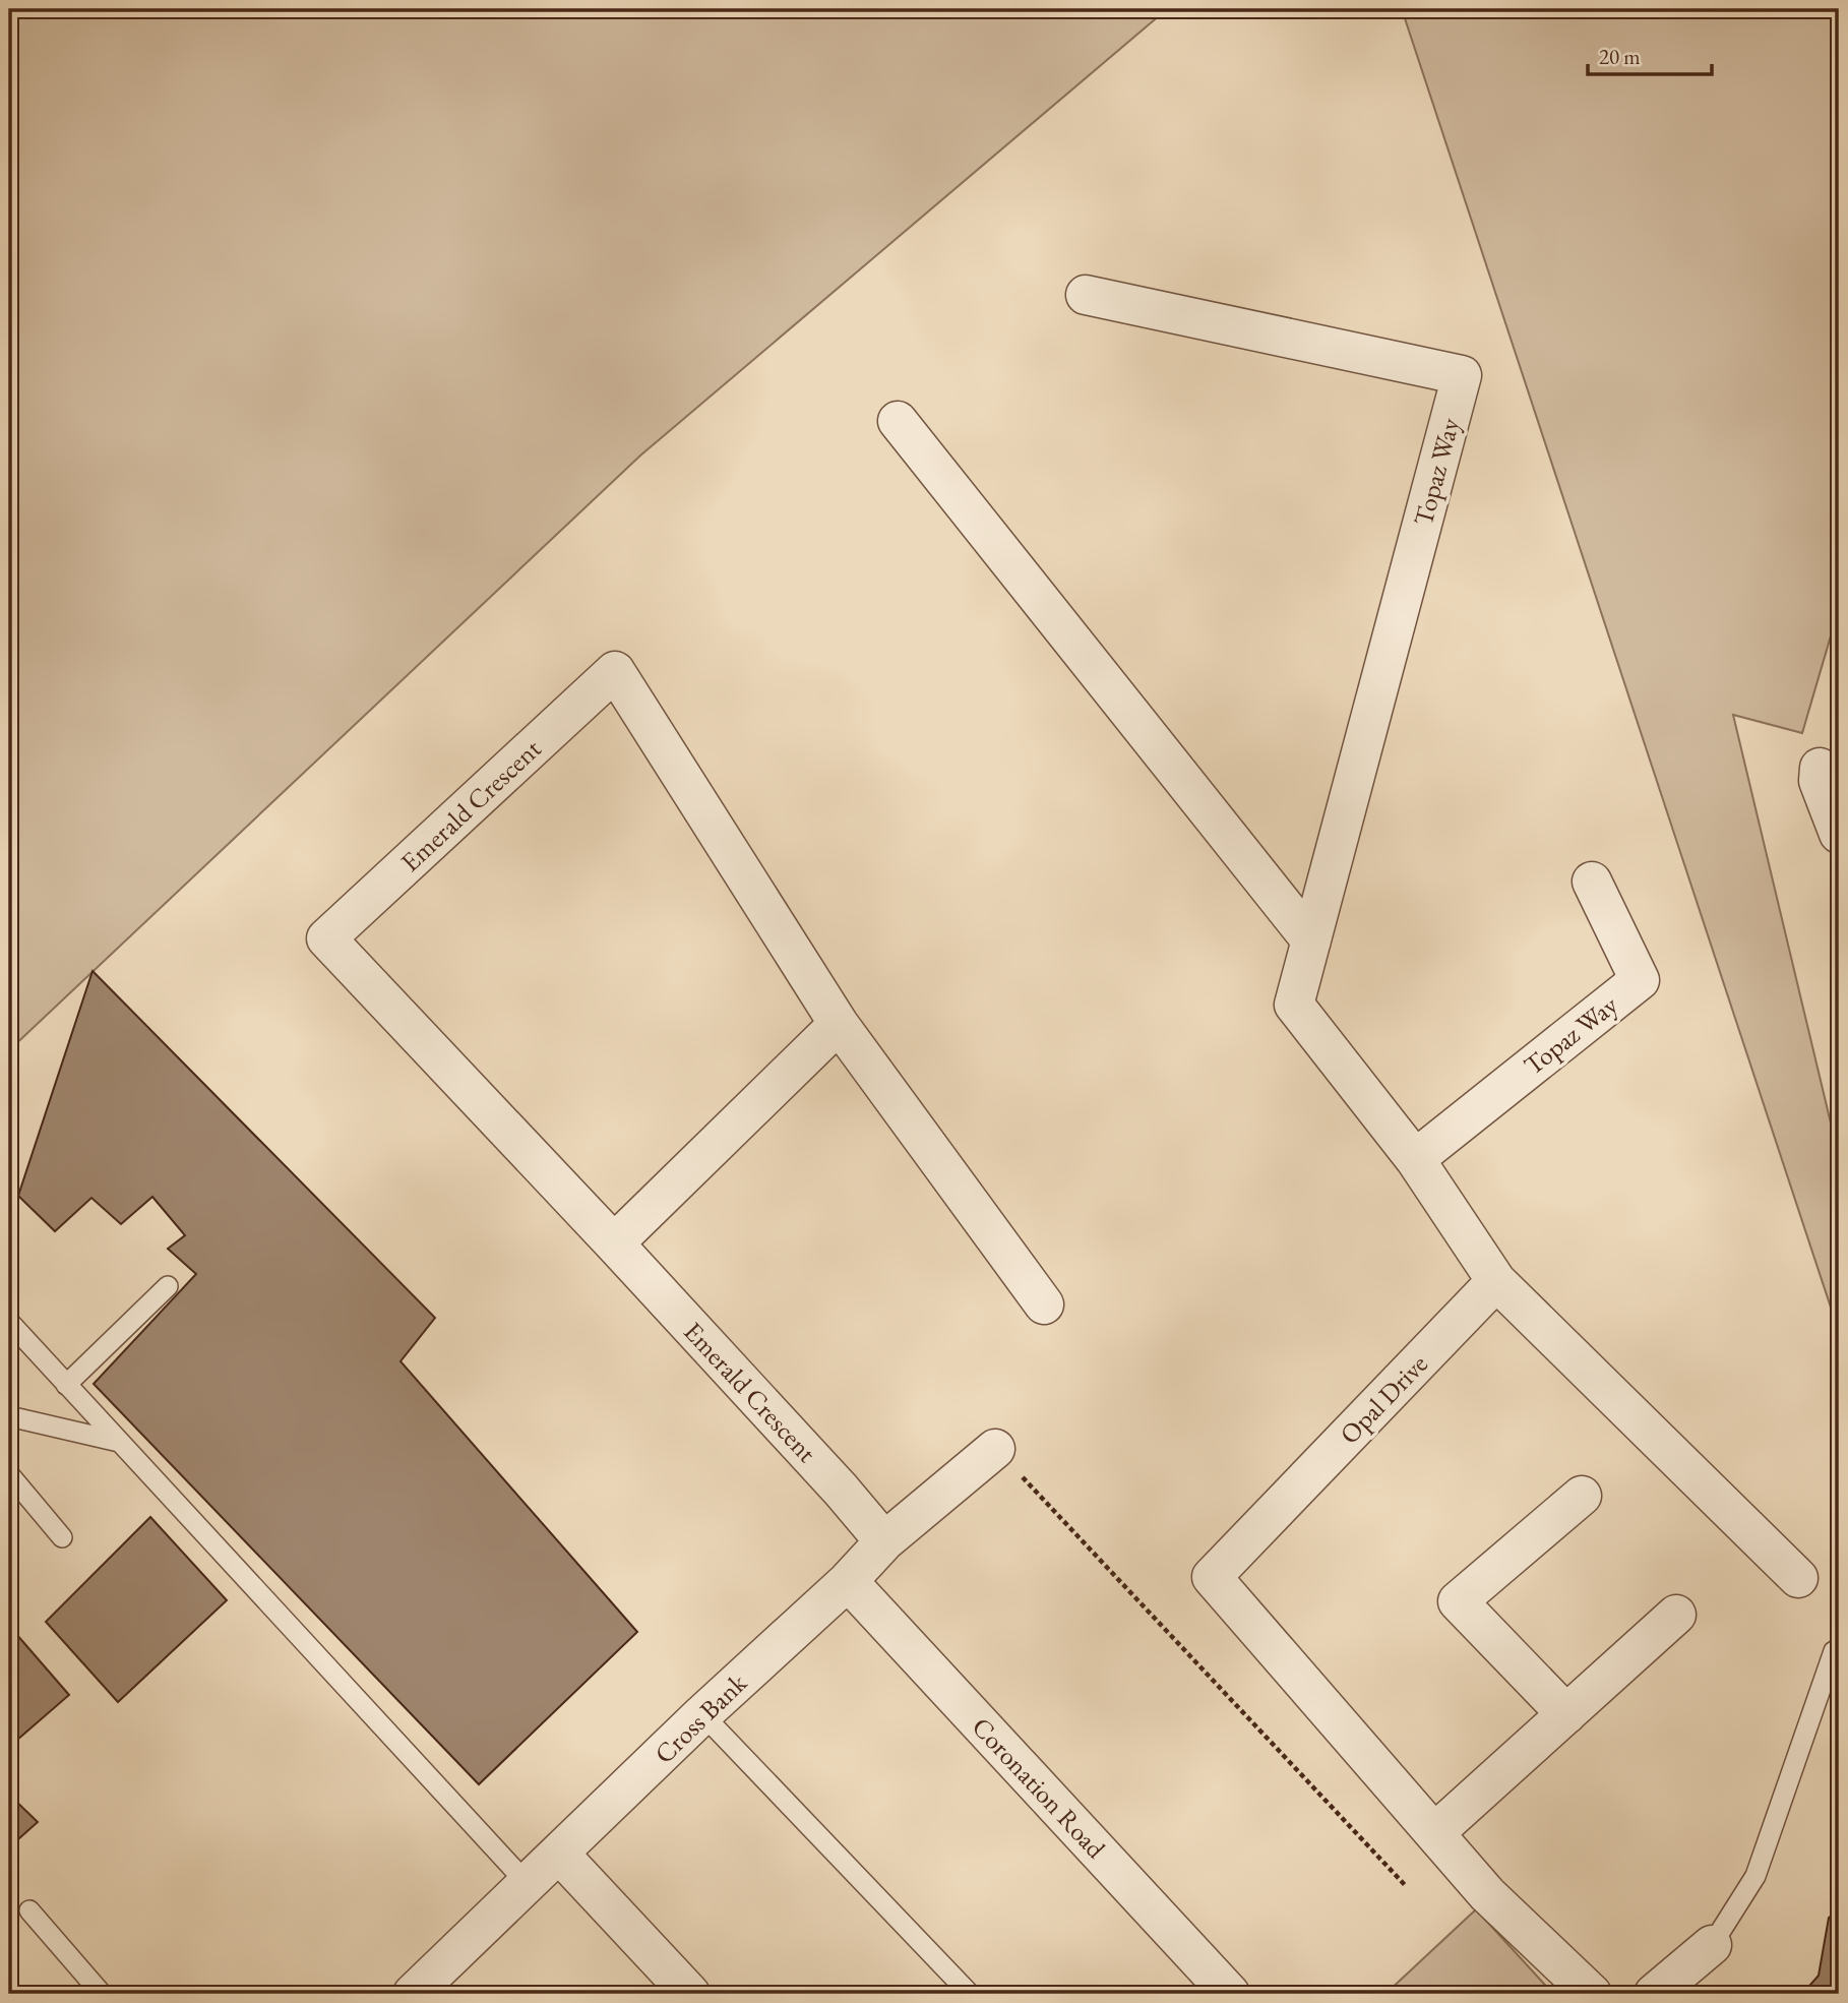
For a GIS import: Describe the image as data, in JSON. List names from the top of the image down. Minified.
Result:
{"streets":{"street":["Topaz Way","Emerald Crescent","Opal Drive","Cross Bank","Coronation Road"]},"crossings":[["Topaz Way","Opal Drive"],["Emerald Crescent","Cross Bank"],["Cross Bank","Coronation Road"]],"scale_bar":"20 m"}
